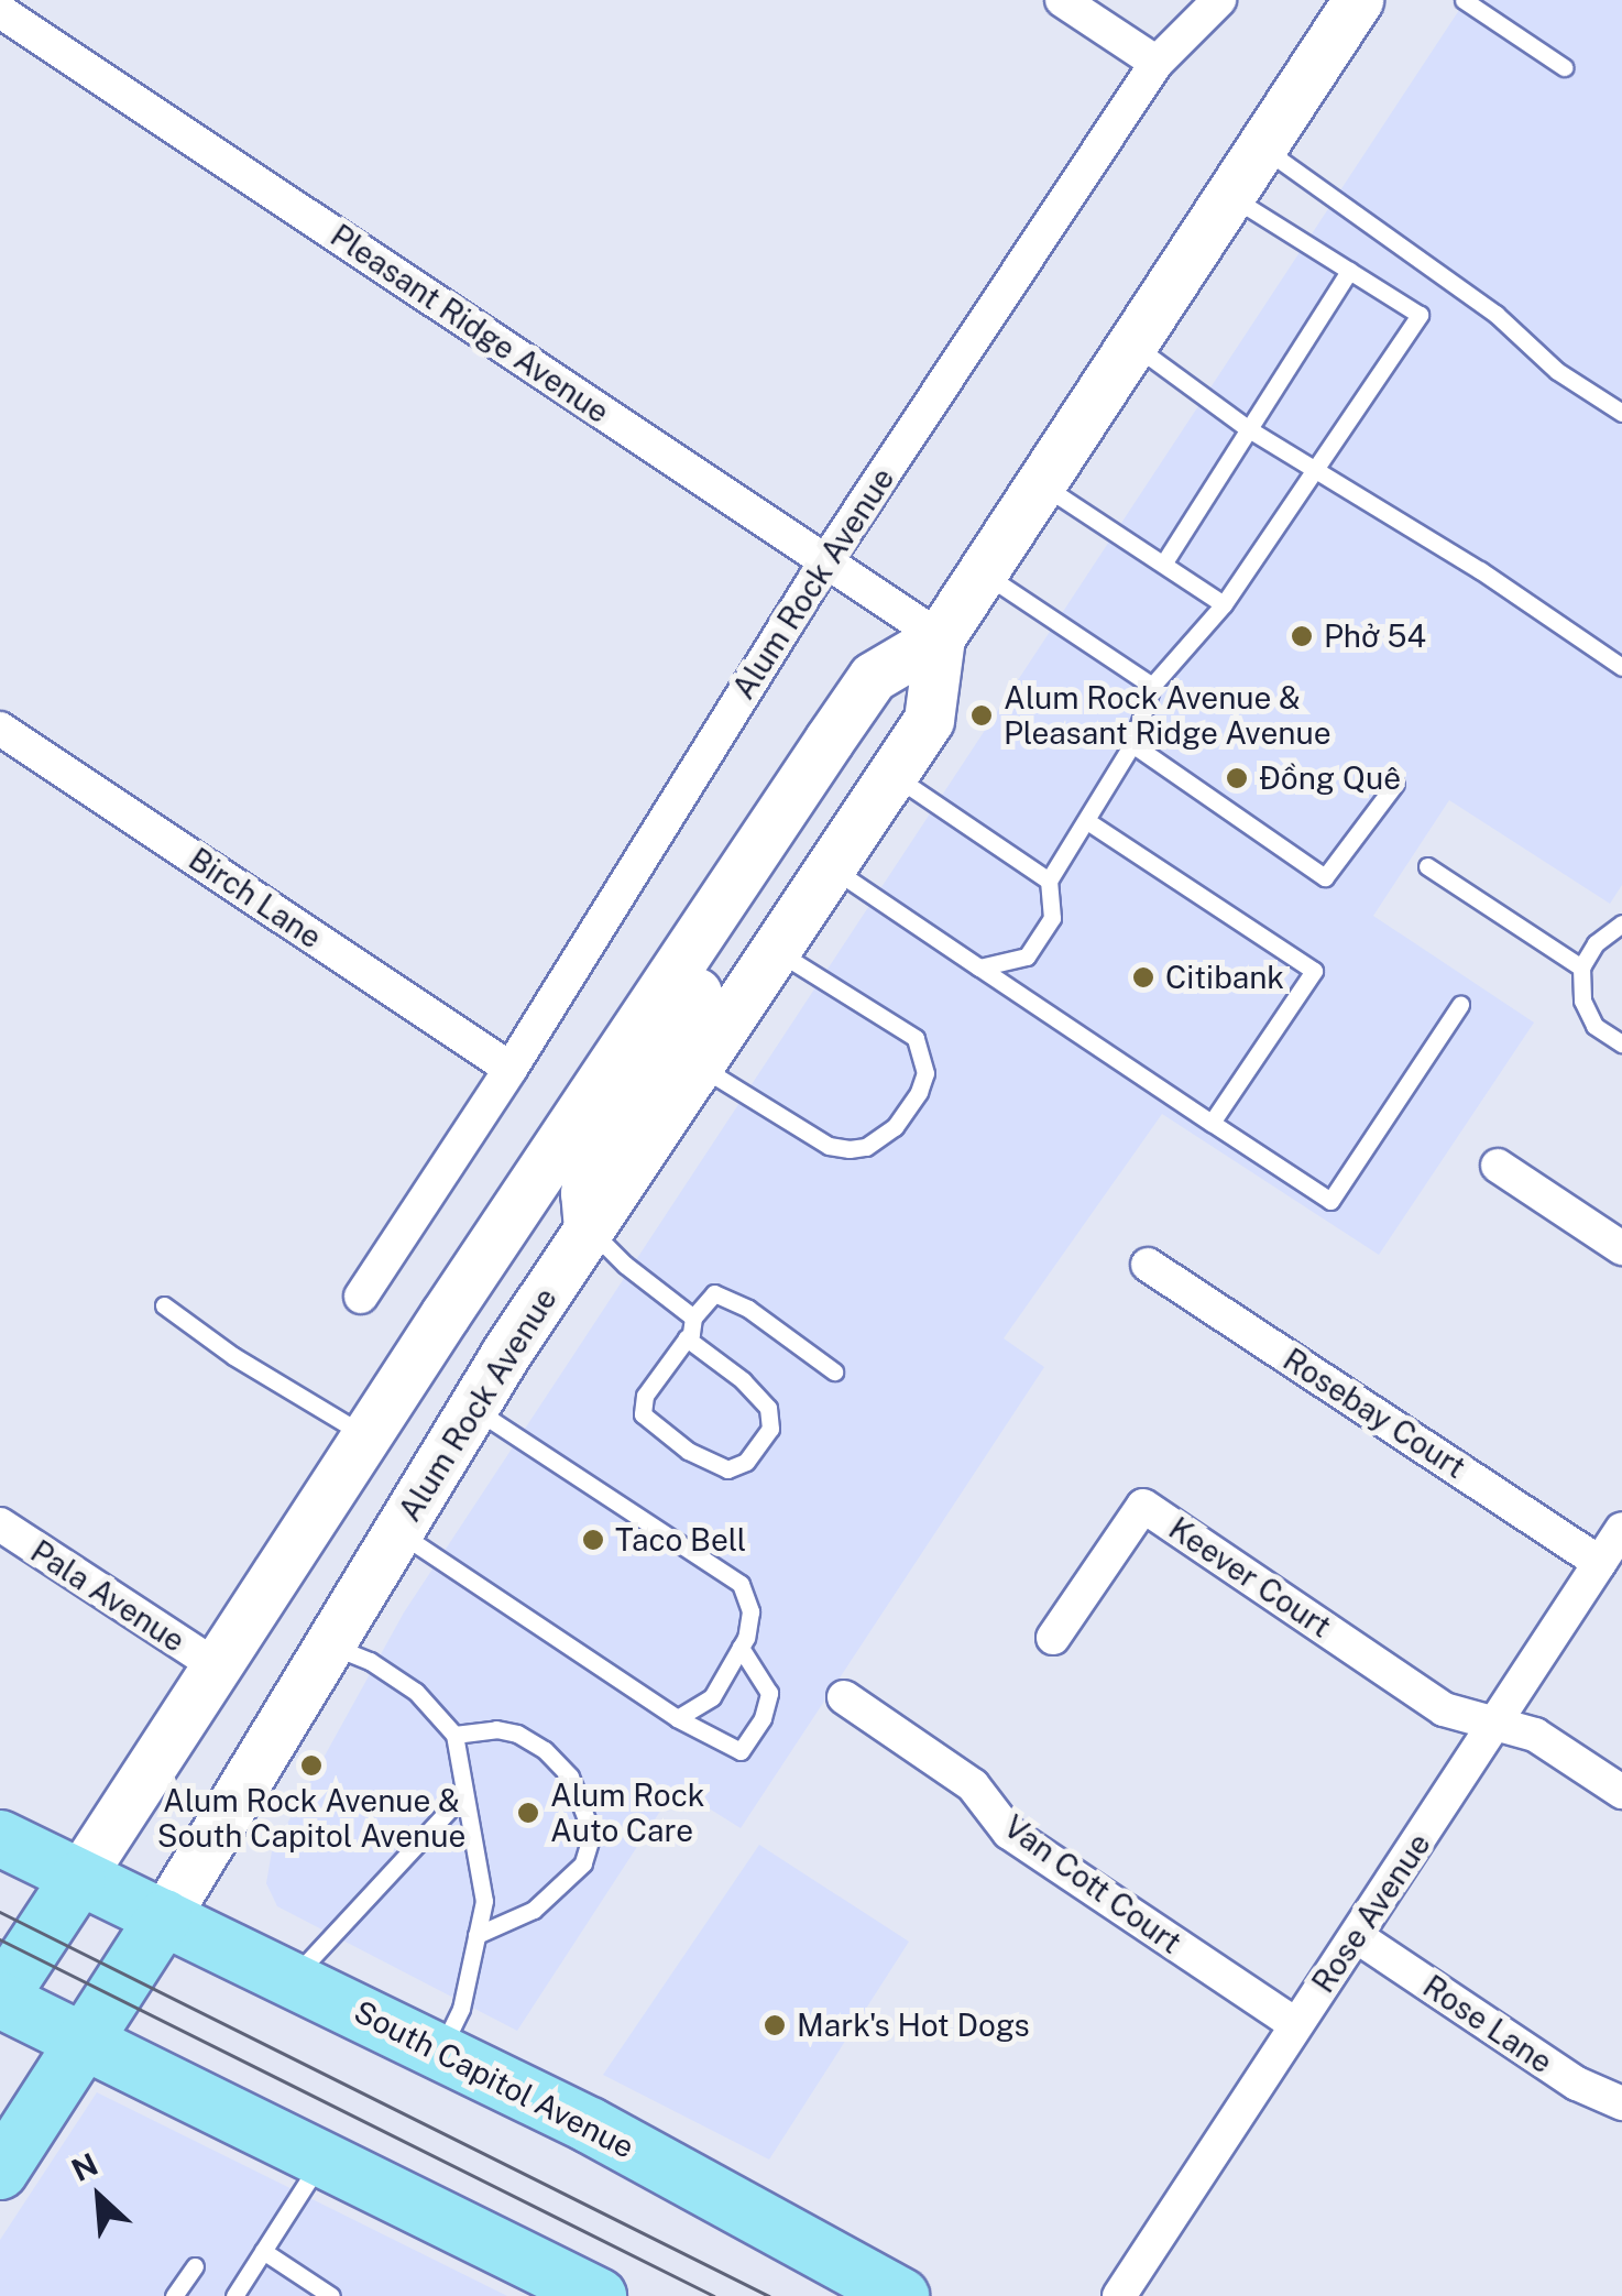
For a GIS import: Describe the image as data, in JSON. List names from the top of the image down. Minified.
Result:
{"streets":{"main road":["Alum Rock Avenue","South Capitol Avenue"],"street":["Pleasant Ridge Avenue","Birch Lane","Rosebay Court","Keever Court","Pala Avenue","Van Cott Court","Rose Avenue","Rose Lane"]},"crossings":[["Pleasant Ridge Avenue","Alum Rock Avenue"],["Alum Rock Avenue","Birch Lane"],["Alum Rock Avenue","Pala Avenue"],["Alum Rock Avenue","South Capitol Avenue"],["Rosebay Court","Rose Avenue"],["Keever Court","Rose Avenue"],["Van Cott Court","Rose Avenue"],["Rose Avenue","Rose Lane"]],"places":["Phở 54","Alum Rock Avenue & Pleasant Ridge Avenue","Đồng Quê","Citibank","Taco Bell","Alum Rock Avenue & South Capitol Avenue","Alum Rock Auto Care","Mark's Hot Dogs"],"north":"top left"}
